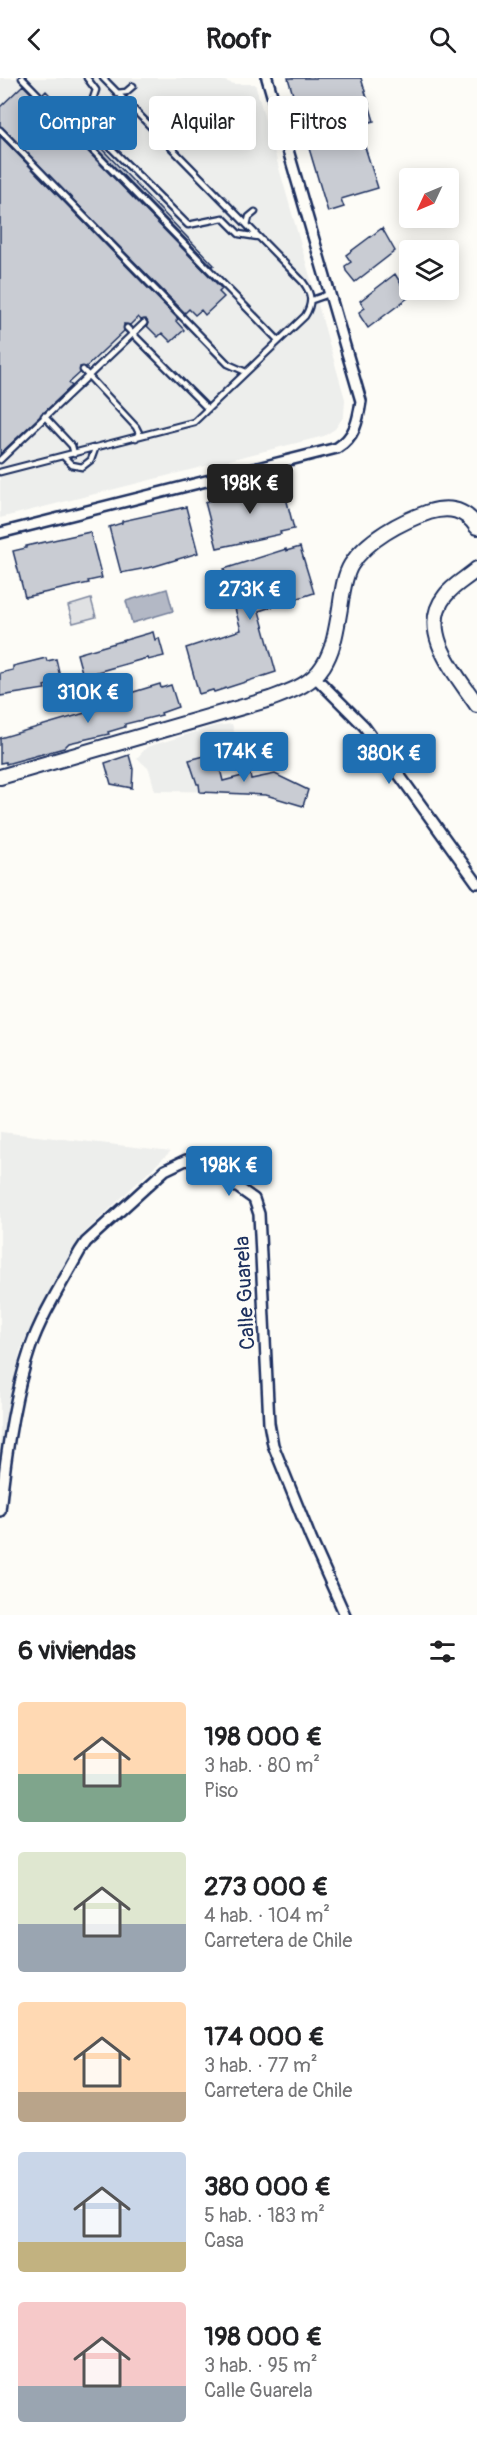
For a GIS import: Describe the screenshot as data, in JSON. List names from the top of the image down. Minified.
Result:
{"streets":{"street":["Calle Guarela"]},"north":"bottom left","page":{"header":"Roofr","chip":["Comprar","Alquilar","Filtros"],"price":["198K €","273K €","310K €","174K €","380K €","198K €"],"heading":"6 viviendas","list":[{"name":"198 000 €","note":"3 hab. · 80 m² · Piso"},{"name":"273 000 €","note":"4 hab. · 104 m² · Carretera de Chile"},{"name":"174 000 €","note":"3 hab. · 77 m² · Carretera de Chile"},{"name":"380 000 €","note":"5 hab. · 183 m² · Casa"},{"name":"198 000 €","note":"3 hab. · 95 m² · Calle Guarela"}]}}
